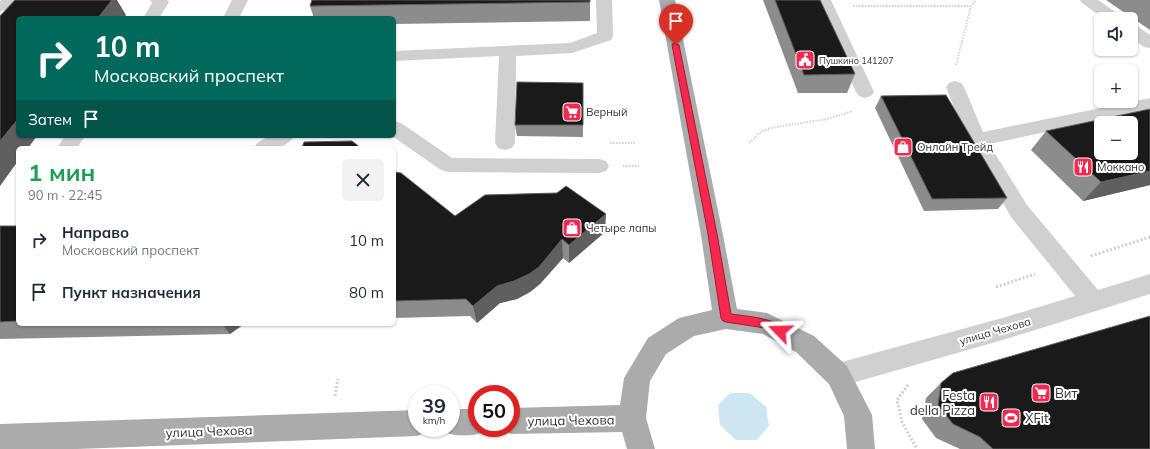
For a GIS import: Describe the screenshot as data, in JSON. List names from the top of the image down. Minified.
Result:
{"streets":{"main road":["улица Чехова"]},"places":{"public building":["Пушкино 141207"],"supermarket":["Верный","Вит"],"shop":["Онлайн Трейд","Четыре лапы"],"restaurant":["Моккано","Festa della Pizza"],"sports":["XFit"]},"page":{"map_buttons":["+","−"],"turn":["10 m","Московский проспект"],"then":"Затем","heading":["1 мин","90 m · 22:45"],"list":[{"name":"Направо","note":"Московский проспект","value":"10 m"},{"name":"Пункт назначения","value":"80 m"}],"speed":"39 km/h","limit":"50"}}
